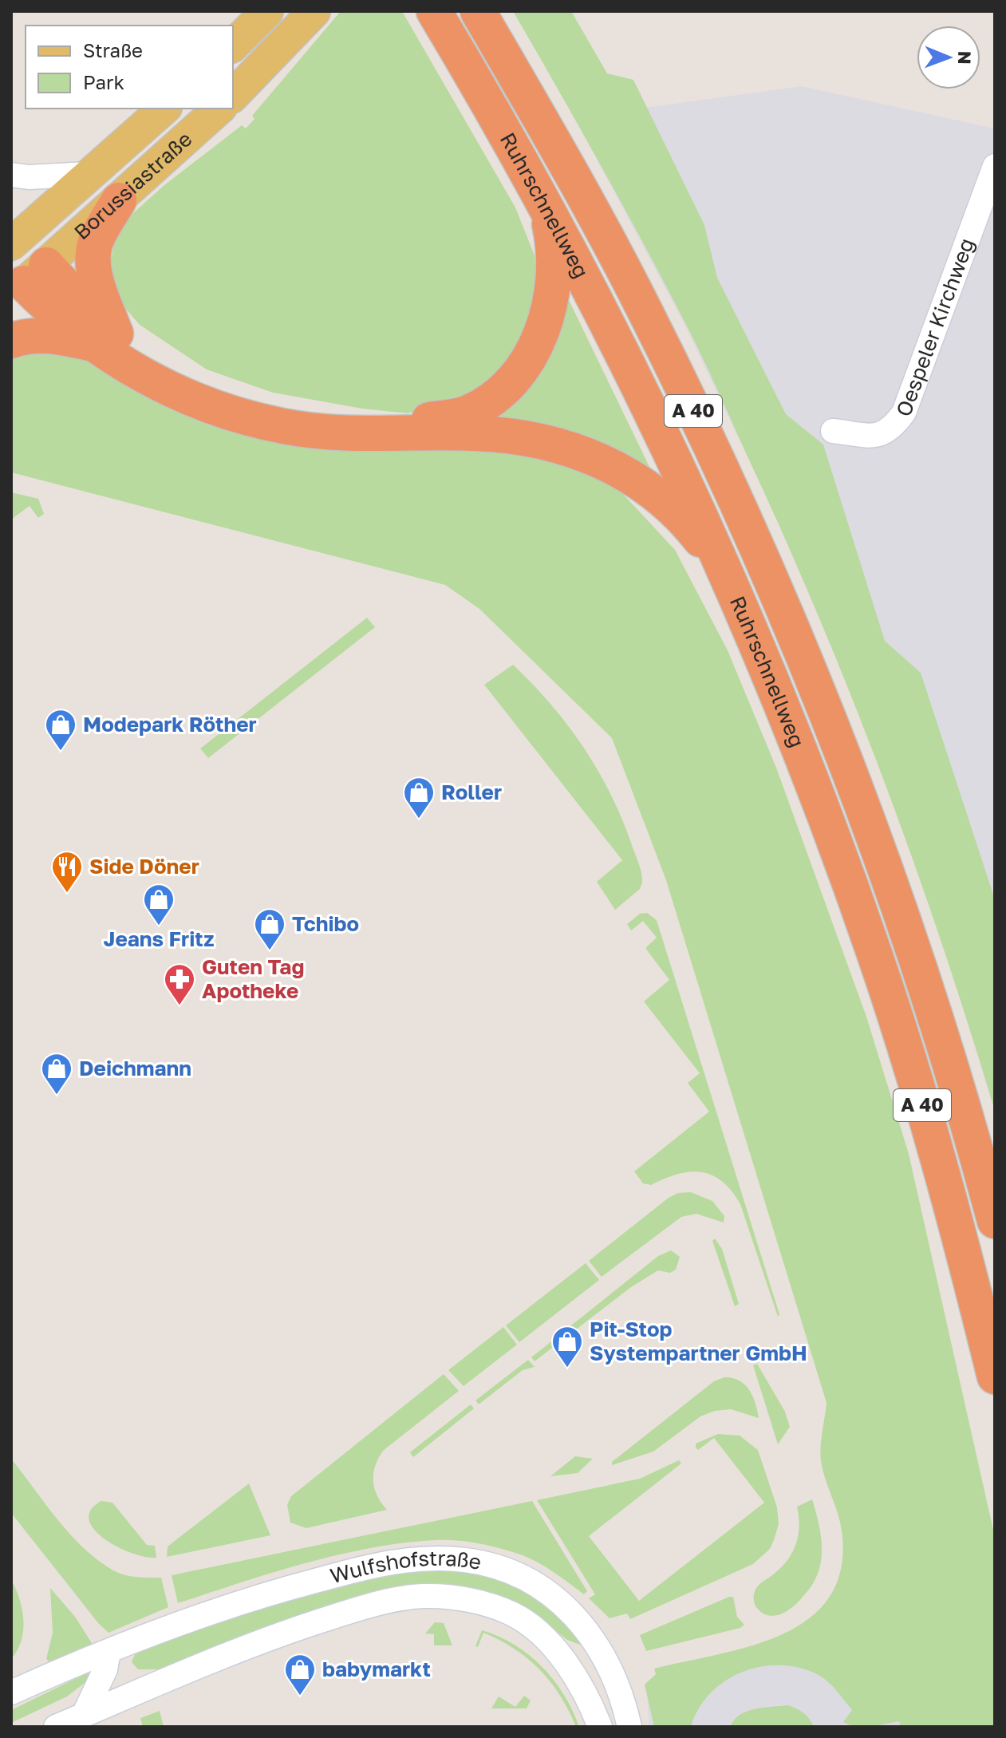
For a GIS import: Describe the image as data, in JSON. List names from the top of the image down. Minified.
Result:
{"streets":{"highway":["Ruhrschnellweg","A 40"],"main road":["Borussiastraße"],"street":["Oespeler Kirchweg","Wulfshofstraße"]},"places":{"shop":["Modepark Röther","Roller","Jeans Fritz","Tchibo","Deichmann","Pit-Stop Systempartner GmbH","babymarkt"],"restaurant":["Side Döner"],"pharmacy":["Guten Tag Apotheke"]},"legend":["Straße","Park"],"north":"right"}
